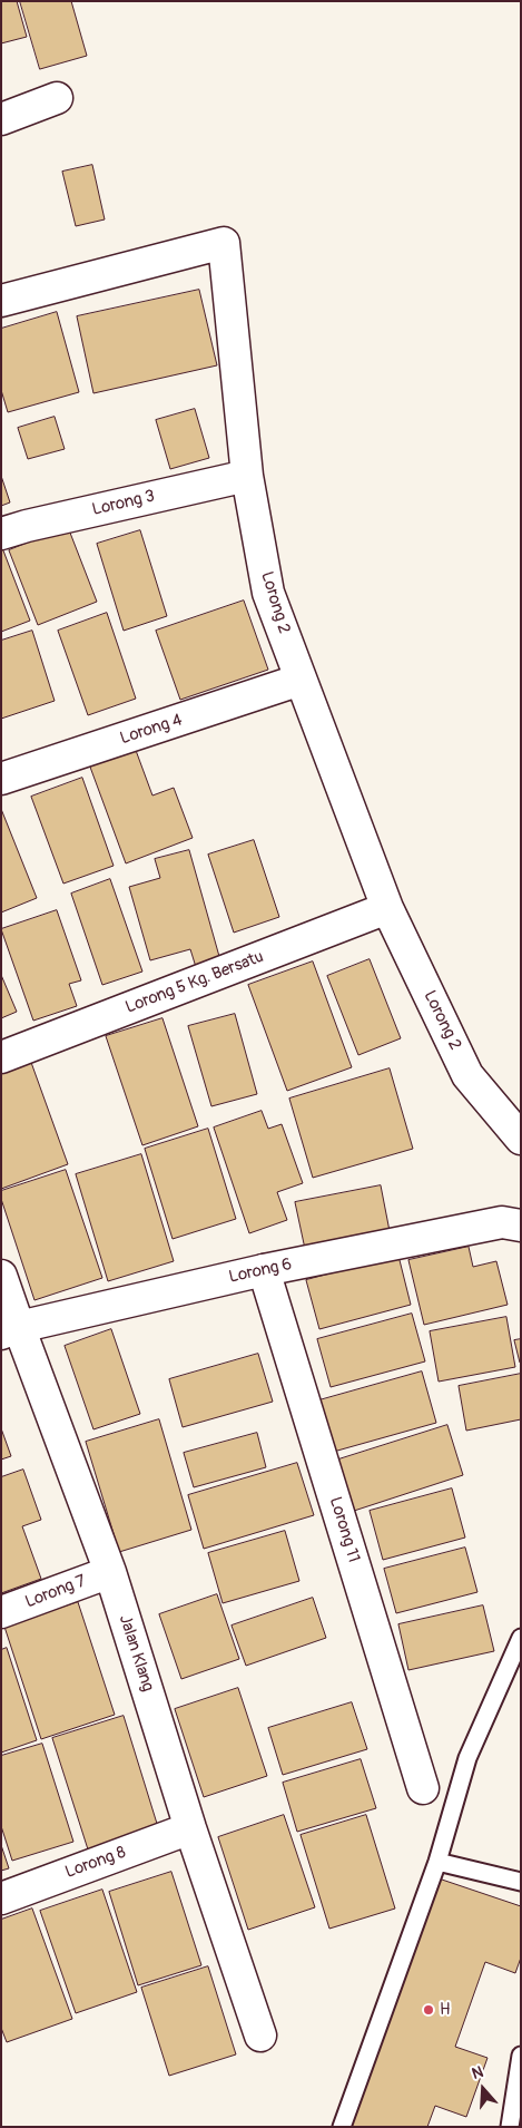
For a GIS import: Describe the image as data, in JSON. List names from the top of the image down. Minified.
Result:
{"streets":{"street":["Lorong 3","Lorong 2","Lorong 4","Lorong 5 Kg. Bersatu","Lorong 6","Lorong 11","Lorong 7","Jalan Klang","Lorong 8"]},"crossings":[["Lorong 3","Lorong 2"],["Lorong 2","Lorong 4"],["Lorong 2","Lorong 5 Kg. Bersatu"],["Lorong 6","Lorong 11"],["Lorong 6","Jalan Klang"],["Lorong 7","Jalan Klang"],["Jalan Klang","Lorong 8"]],"places":["H"],"north":"top"}
